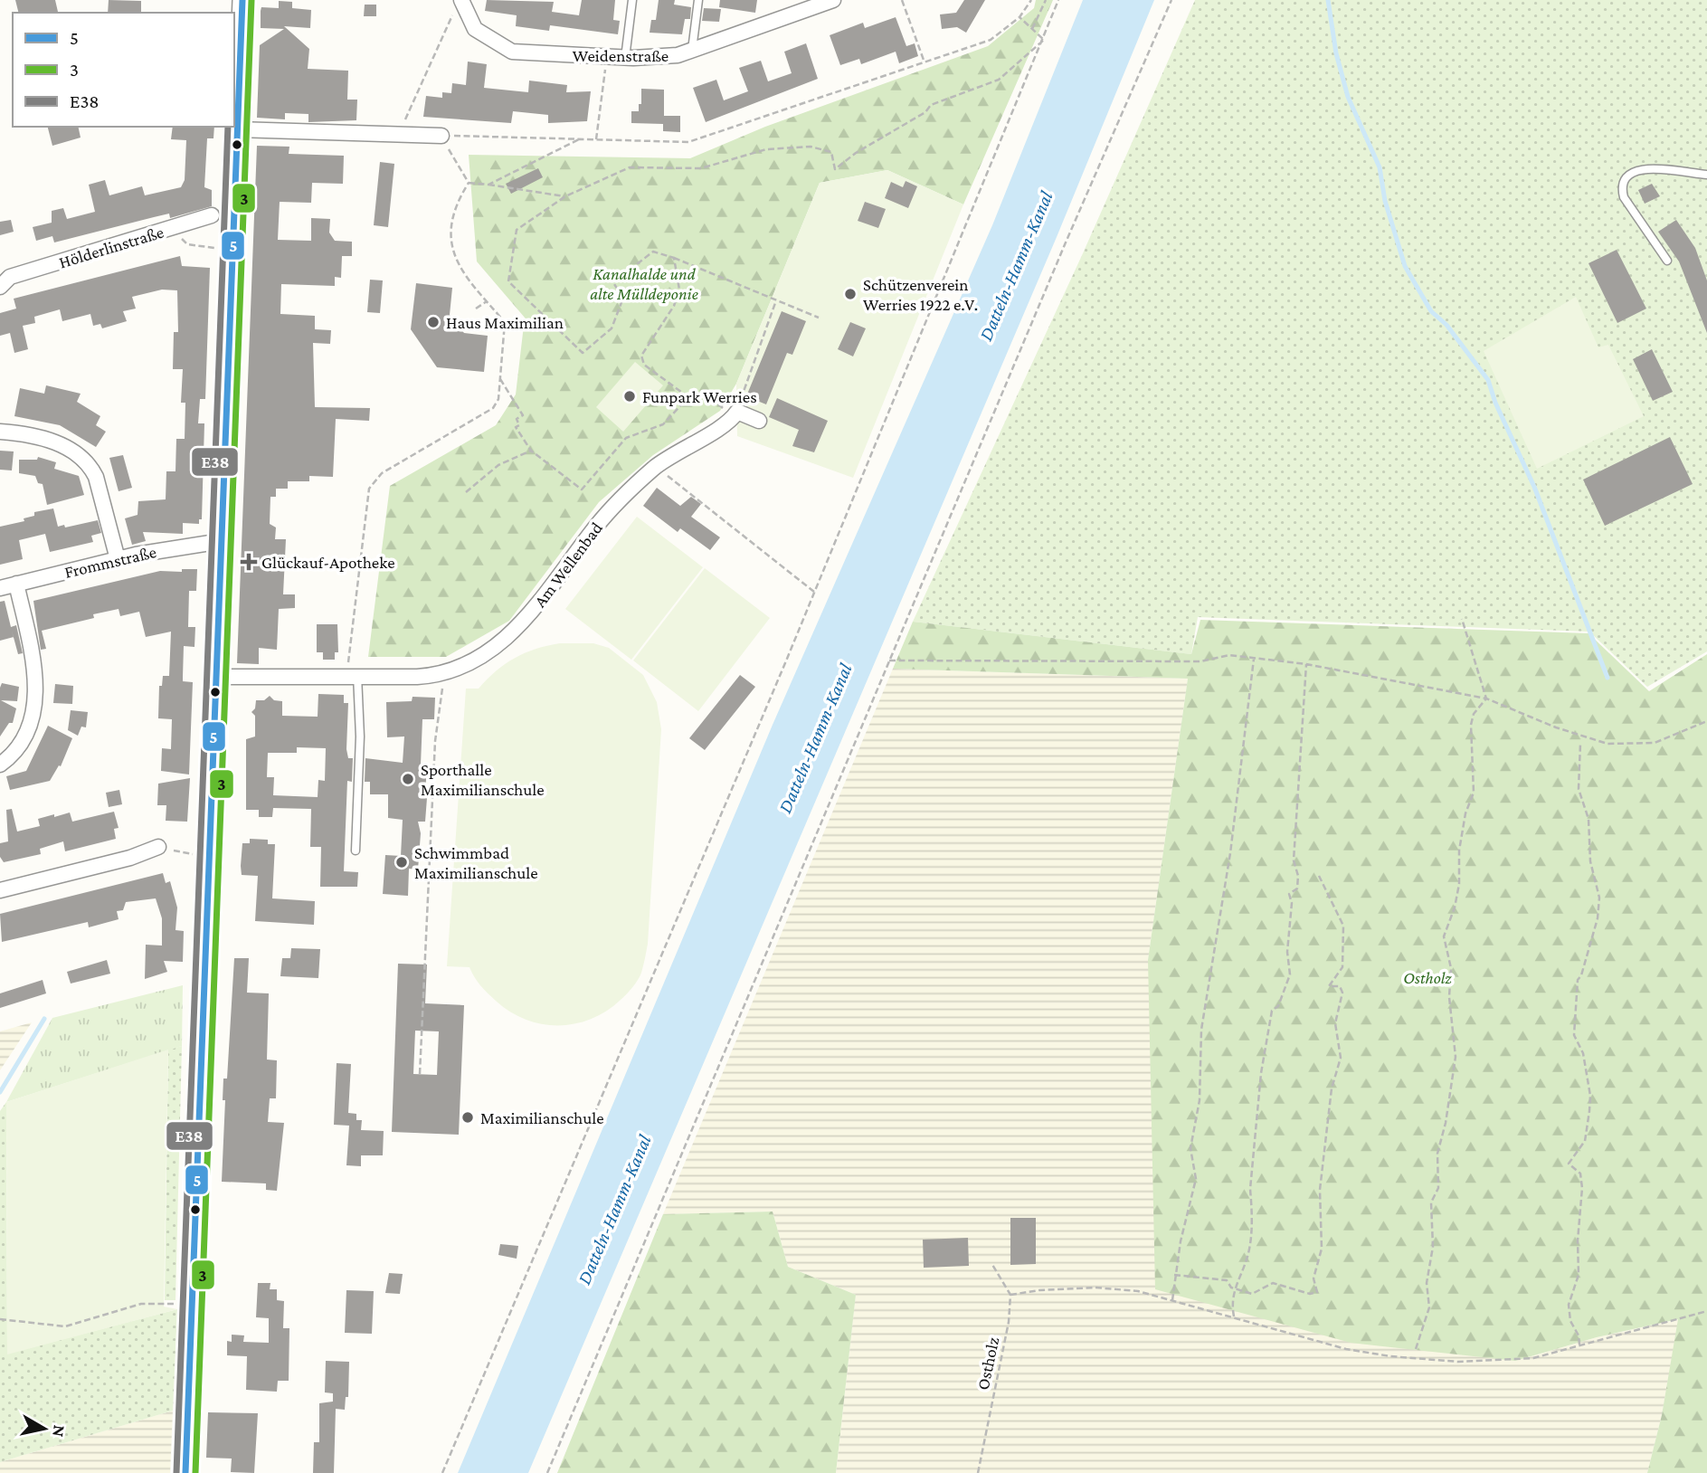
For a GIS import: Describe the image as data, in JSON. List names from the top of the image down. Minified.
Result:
{"streets":{"street":["Weidenstraße","Hölderlinstraße","Frommstraße","Am Wellenbad"],"path":["Ostholz"]},"water":["Datteln-Hamm-Kanal"],"parks":["Kanalhalde und alte Mülldeponie","Ostholz"],"places":{"other":["Schützenverein Werries 1922 e.V.","Haus Maximilian","Funpark Werries","Sporthalle Maximilianschule","Schwimmbad Maximilianschule","Maximilianschule"],"health":["Glückauf-Apotheke"]},"lines":["transit line 5","transit line 3","transit line E38"],"legend":["5","3","E38"],"north":"right"}
